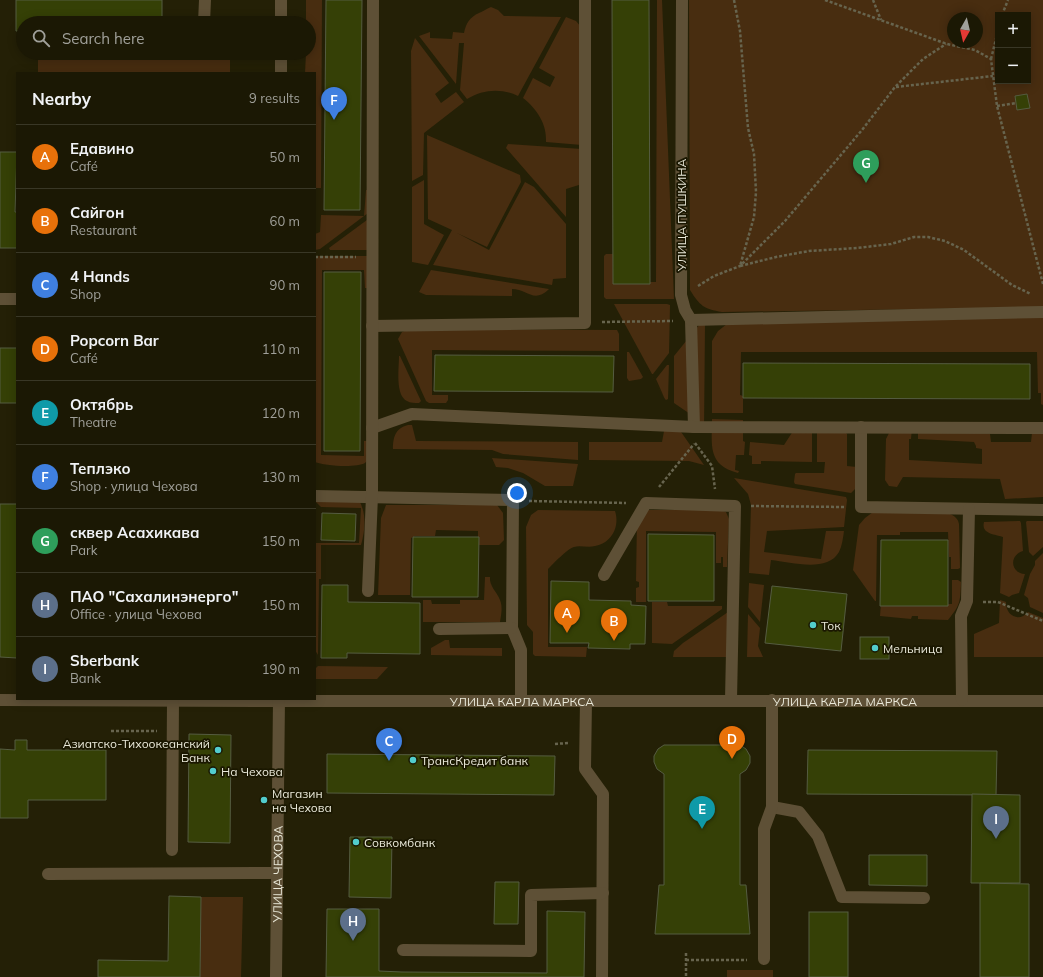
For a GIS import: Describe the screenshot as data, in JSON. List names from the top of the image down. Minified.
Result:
{"streets":{"street":["УЛИЦА ПУШКИНА","УЛИЦА КАРЛА МАРКСА","УЛИЦА ЧЕХОВА"]},"crossings":[["УЛИЦА КАРЛА МАРКСА","УЛИЦА ЧЕХОВА"]],"places":["Ток","Мельница","Азиатско-Тихоокеанский Банк","ТрансКредит банк","На Чехова","Магазин на Чехова","Совкомбанк"],"north":"bottom","page":{"map_buttons":["+","−"],"search":"Search here","heading":["Nearby","9 results"],"pins":["F","G","A","B","D","C","E","I","H"],"list":[{"mark":"A","name":"Едавино","note":"Café","value":"50 m"},{"mark":"B","name":"Сайгон","note":"Restaurant","value":"60 m"},{"mark":"C","name":"4 Hands","note":"Shop","value":"90 m"},{"mark":"D","name":"Popcorn Bar","note":"Café","value":"110 m"},{"mark":"E","name":"Октябрь","note":"Theatre","value":"120 m"},{"mark":"F","name":"Теплэко","note":"Shop · улица Чехова","value":"130 m"},{"mark":"G","name":"сквер Асахикава","note":"Park","value":"150 m"},{"mark":"H","name":"ПАО \"Сахалинэнерго\"","note":"Office · улица Чехова","value":"150 m"},{"mark":"I","name":"Sberbank","note":"Bank","value":"190 m"}]}}
